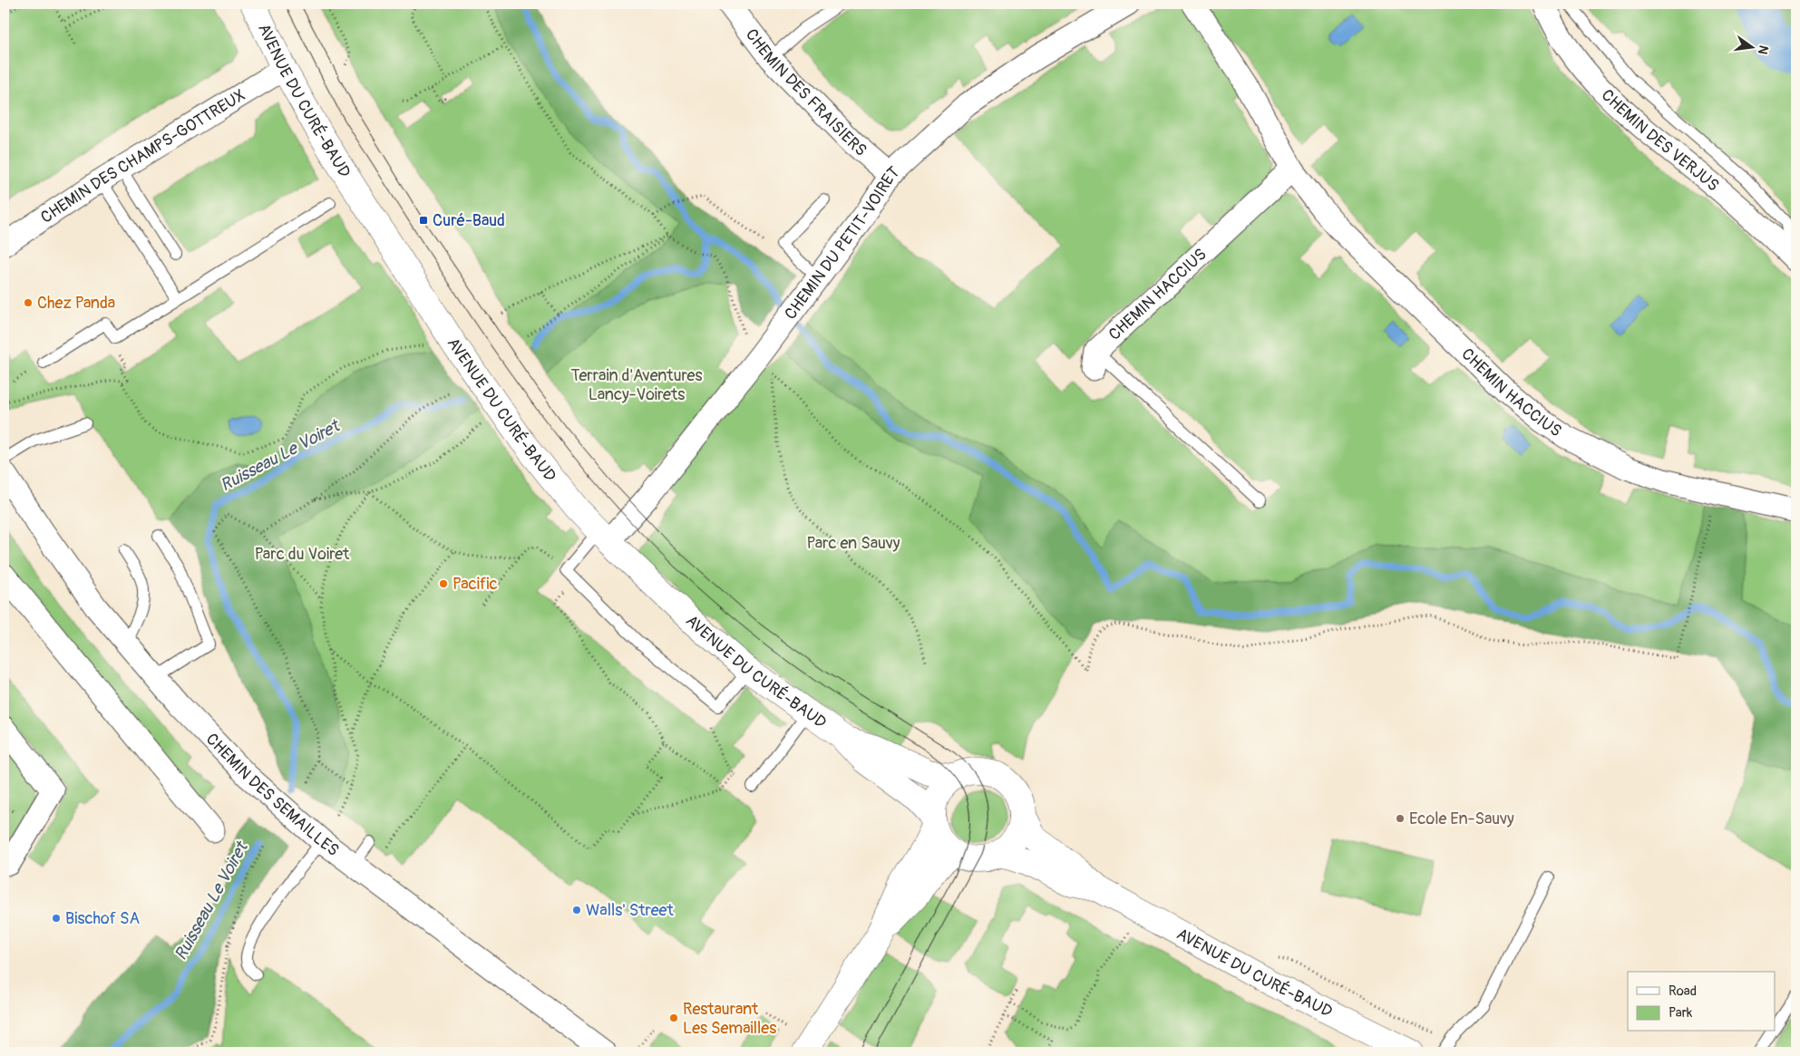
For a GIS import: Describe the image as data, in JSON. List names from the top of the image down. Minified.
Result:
{"streets":{"street":["CHEMIN DES FRAISIERS","AVENUE DU CURÉ-BAUD","CHEMIN DES VERJUS","CHEMIN DES CHAMPS-GOTTREUX","CHEMIN DU PETIT-VOIRET","CHEMIN HACCIUS","CHEMIN DES SEMAILLES"]},"crossings":[["CHEMIN DES FRAISIERS","CHEMIN DU PETIT-VOIRET"],["AVENUE DU CURÉ-BAUD","CHEMIN DES CHAMPS-GOTTREUX"],["AVENUE DU CURÉ-BAUD","CHEMIN DU PETIT-VOIRET"]],"water":["Ruisseau Le Voiret"],"parks":["Terrain d'Aventures Lancy-Voirets","Parc en Sauvy","Parc du Voiret"],"places":{"transit":["Curé-Baud"],"other":["Chez Panda","Pacific","Ecole En-Sauvy","Walls' Street","Bischof SA","Restaurant Les Semailles"]},"legend":["Road","Park"],"north":"right"}
